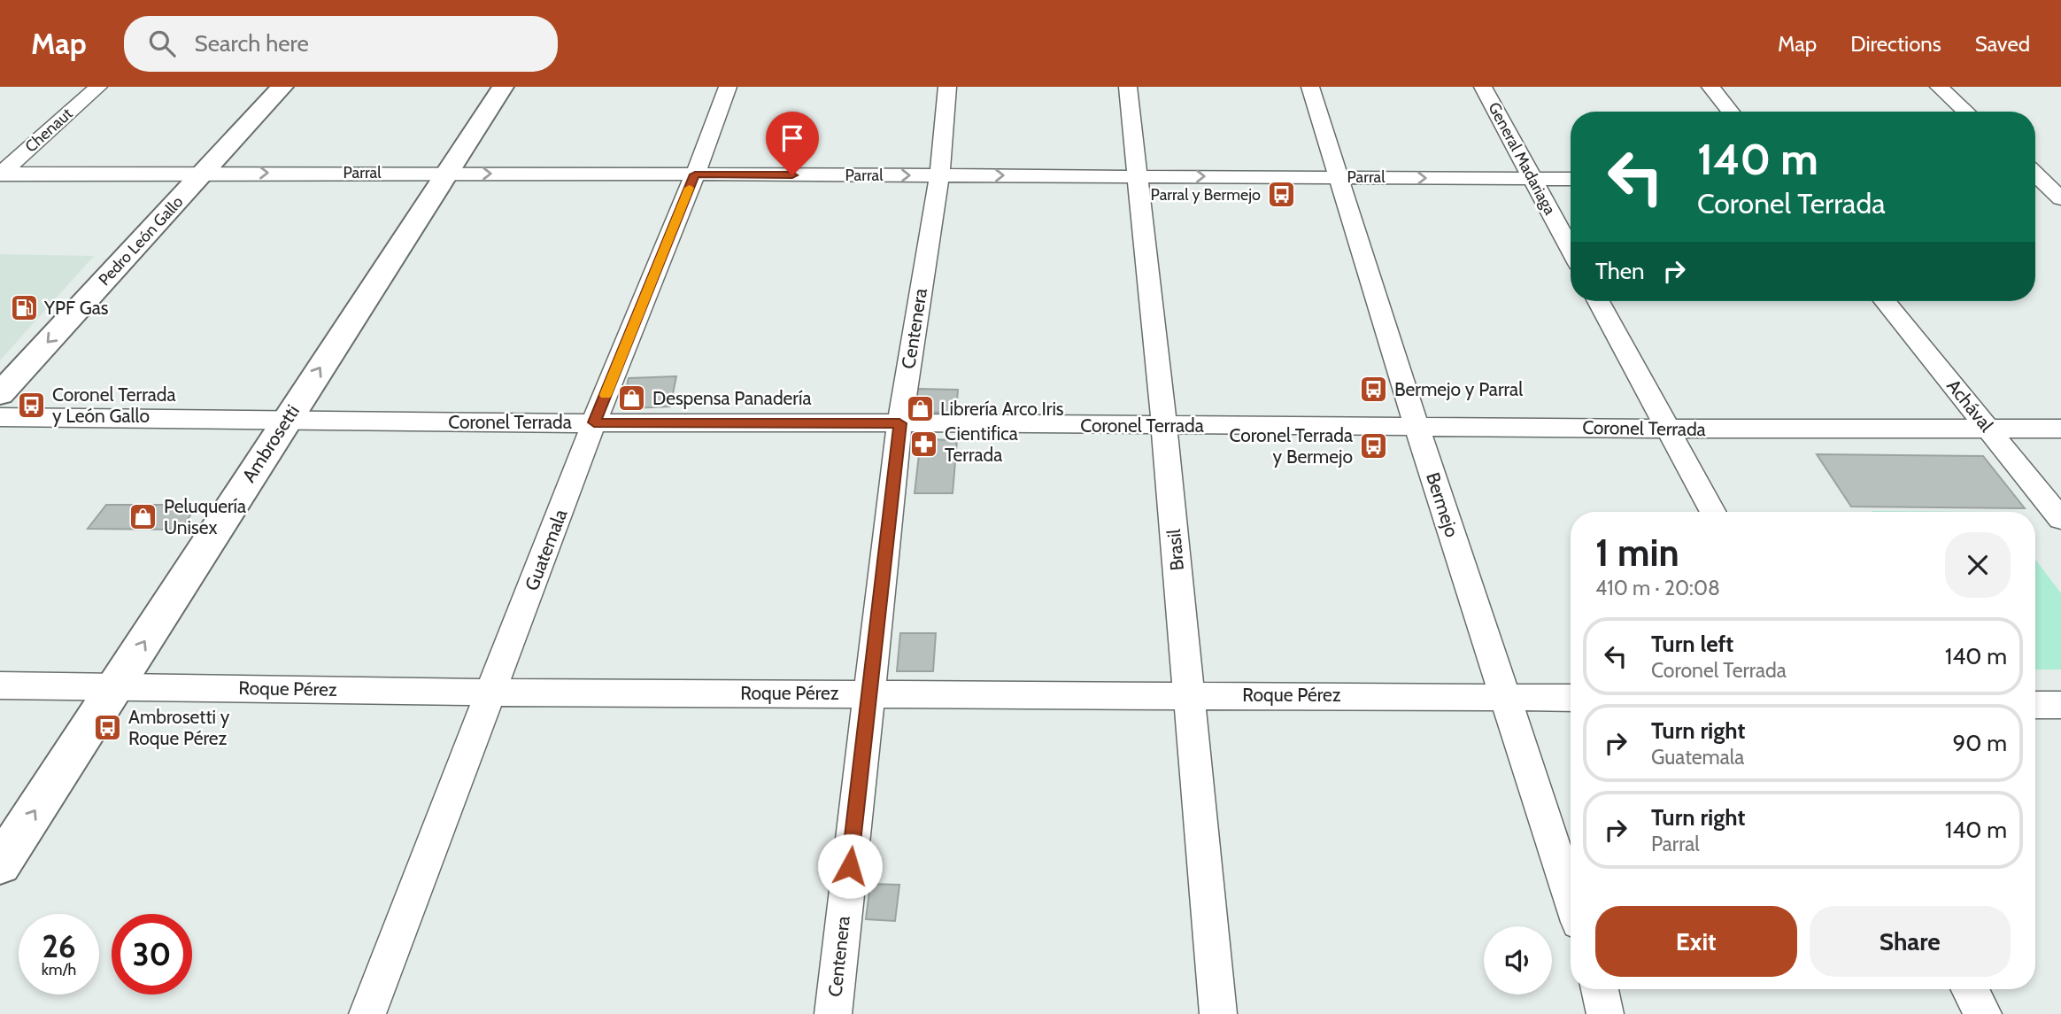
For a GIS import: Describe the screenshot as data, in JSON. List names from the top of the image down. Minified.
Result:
{"streets":{"street":["Chenaut","General Madariaga","Parral","Pedro León Gallo","Centenera","Achával","Coronel Terrada","Ambrosetti","Bermejo","Guatemala","Brasil","Roque Pérez"]},"crossings":[["Chenaut","Parral"],["General Madariaga","Parral"],["Parral","Pedro León Gallo"],["Parral","Centenera"],["Parral","Ambrosetti"],["Parral","Bermejo"],["Parral","Guatemala"],["Parral","Brasil"],["Centenera","Coronel Terrada"],["Centenera","Roque Pérez"],["Achával","Coronel Terrada"],["Coronel Terrada","Ambrosetti"],["Coronel Terrada","Bermejo"],["Coronel Terrada","Guatemala"],["Coronel Terrada","Brasil"],["Ambrosetti","Roque Pérez"],["Bermejo","Roque Pérez"],["Guatemala","Roque Pérez"],["Brasil","Roque Pérez"]],"one_way":["Parral","Pedro León Gallo","Ambrosetti"],"places":{"bus stop":["Parral y Bermejo","Bermejo y Parral","Coronel Terrada y León Gallo","Coronel Terrada y Bermejo","Ambrosetti y Roque Pérez"],"fuel station":["YPF Gas"],"shop":["Despensa Panadería","Librería Arco Iris","Peluquería Unisex"],"pharmacy":["Cientifica Terrada"]},"page":{"header":"Map","search":"Search here","nav":["Map","Directions","Saved"],"turn":["140 m","Coronel Terrada"],"then":"Then","heading":["1 min","410 m · 20:08"],"list":[{"name":"Turn left","note":"Coronel Terrada","value":"140 m"},{"name":"Turn right","note":"Guatemala","value":"90 m"},{"name":"Turn right","note":"Parral","value":"140 m"}],"buttons":["Exit","Share"],"speed":"26 km/h","limit":"30"}}
